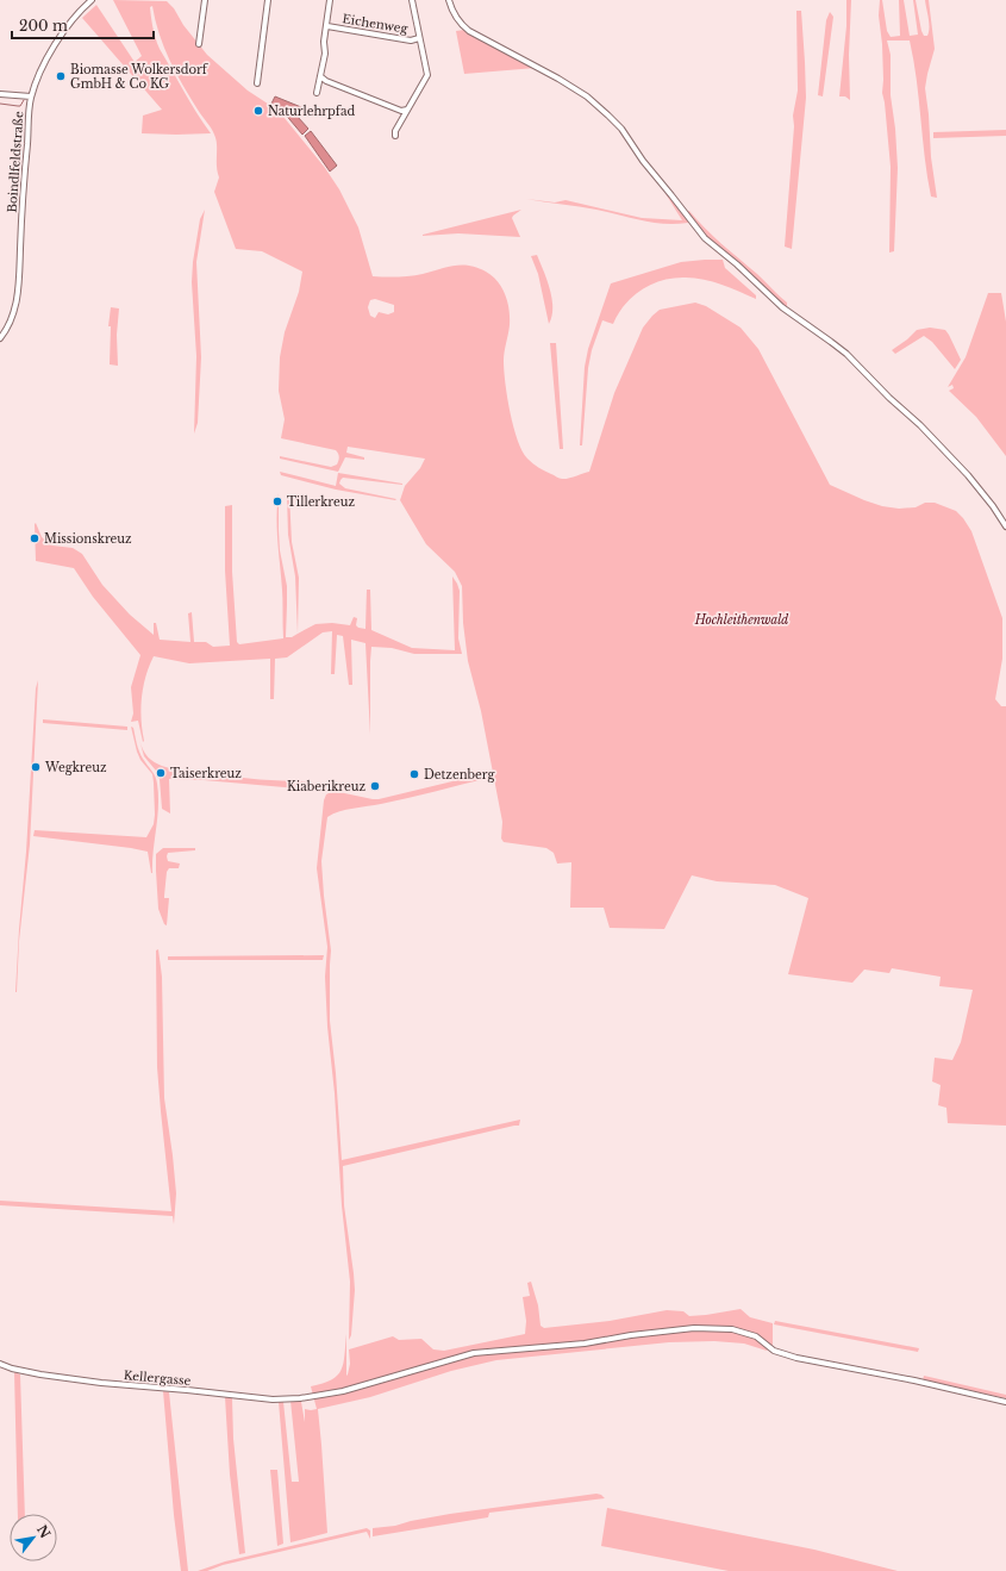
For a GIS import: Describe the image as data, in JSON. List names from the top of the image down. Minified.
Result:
{"streets":{"street":["Eichenweg","Boindlfeldstraße","Kellergasse"]},"parks":["Hochleithenwald"],"places":["Biomasse Wolkersdorf GmbH & Co KG","Naturlehrpfad","Tillerkreuz","Missionskreuz","Wegkreuz","Taiserkreuz","Detzenberg","Kiaberikreuz"],"scale_bar":"200 m","north":"top right"}
